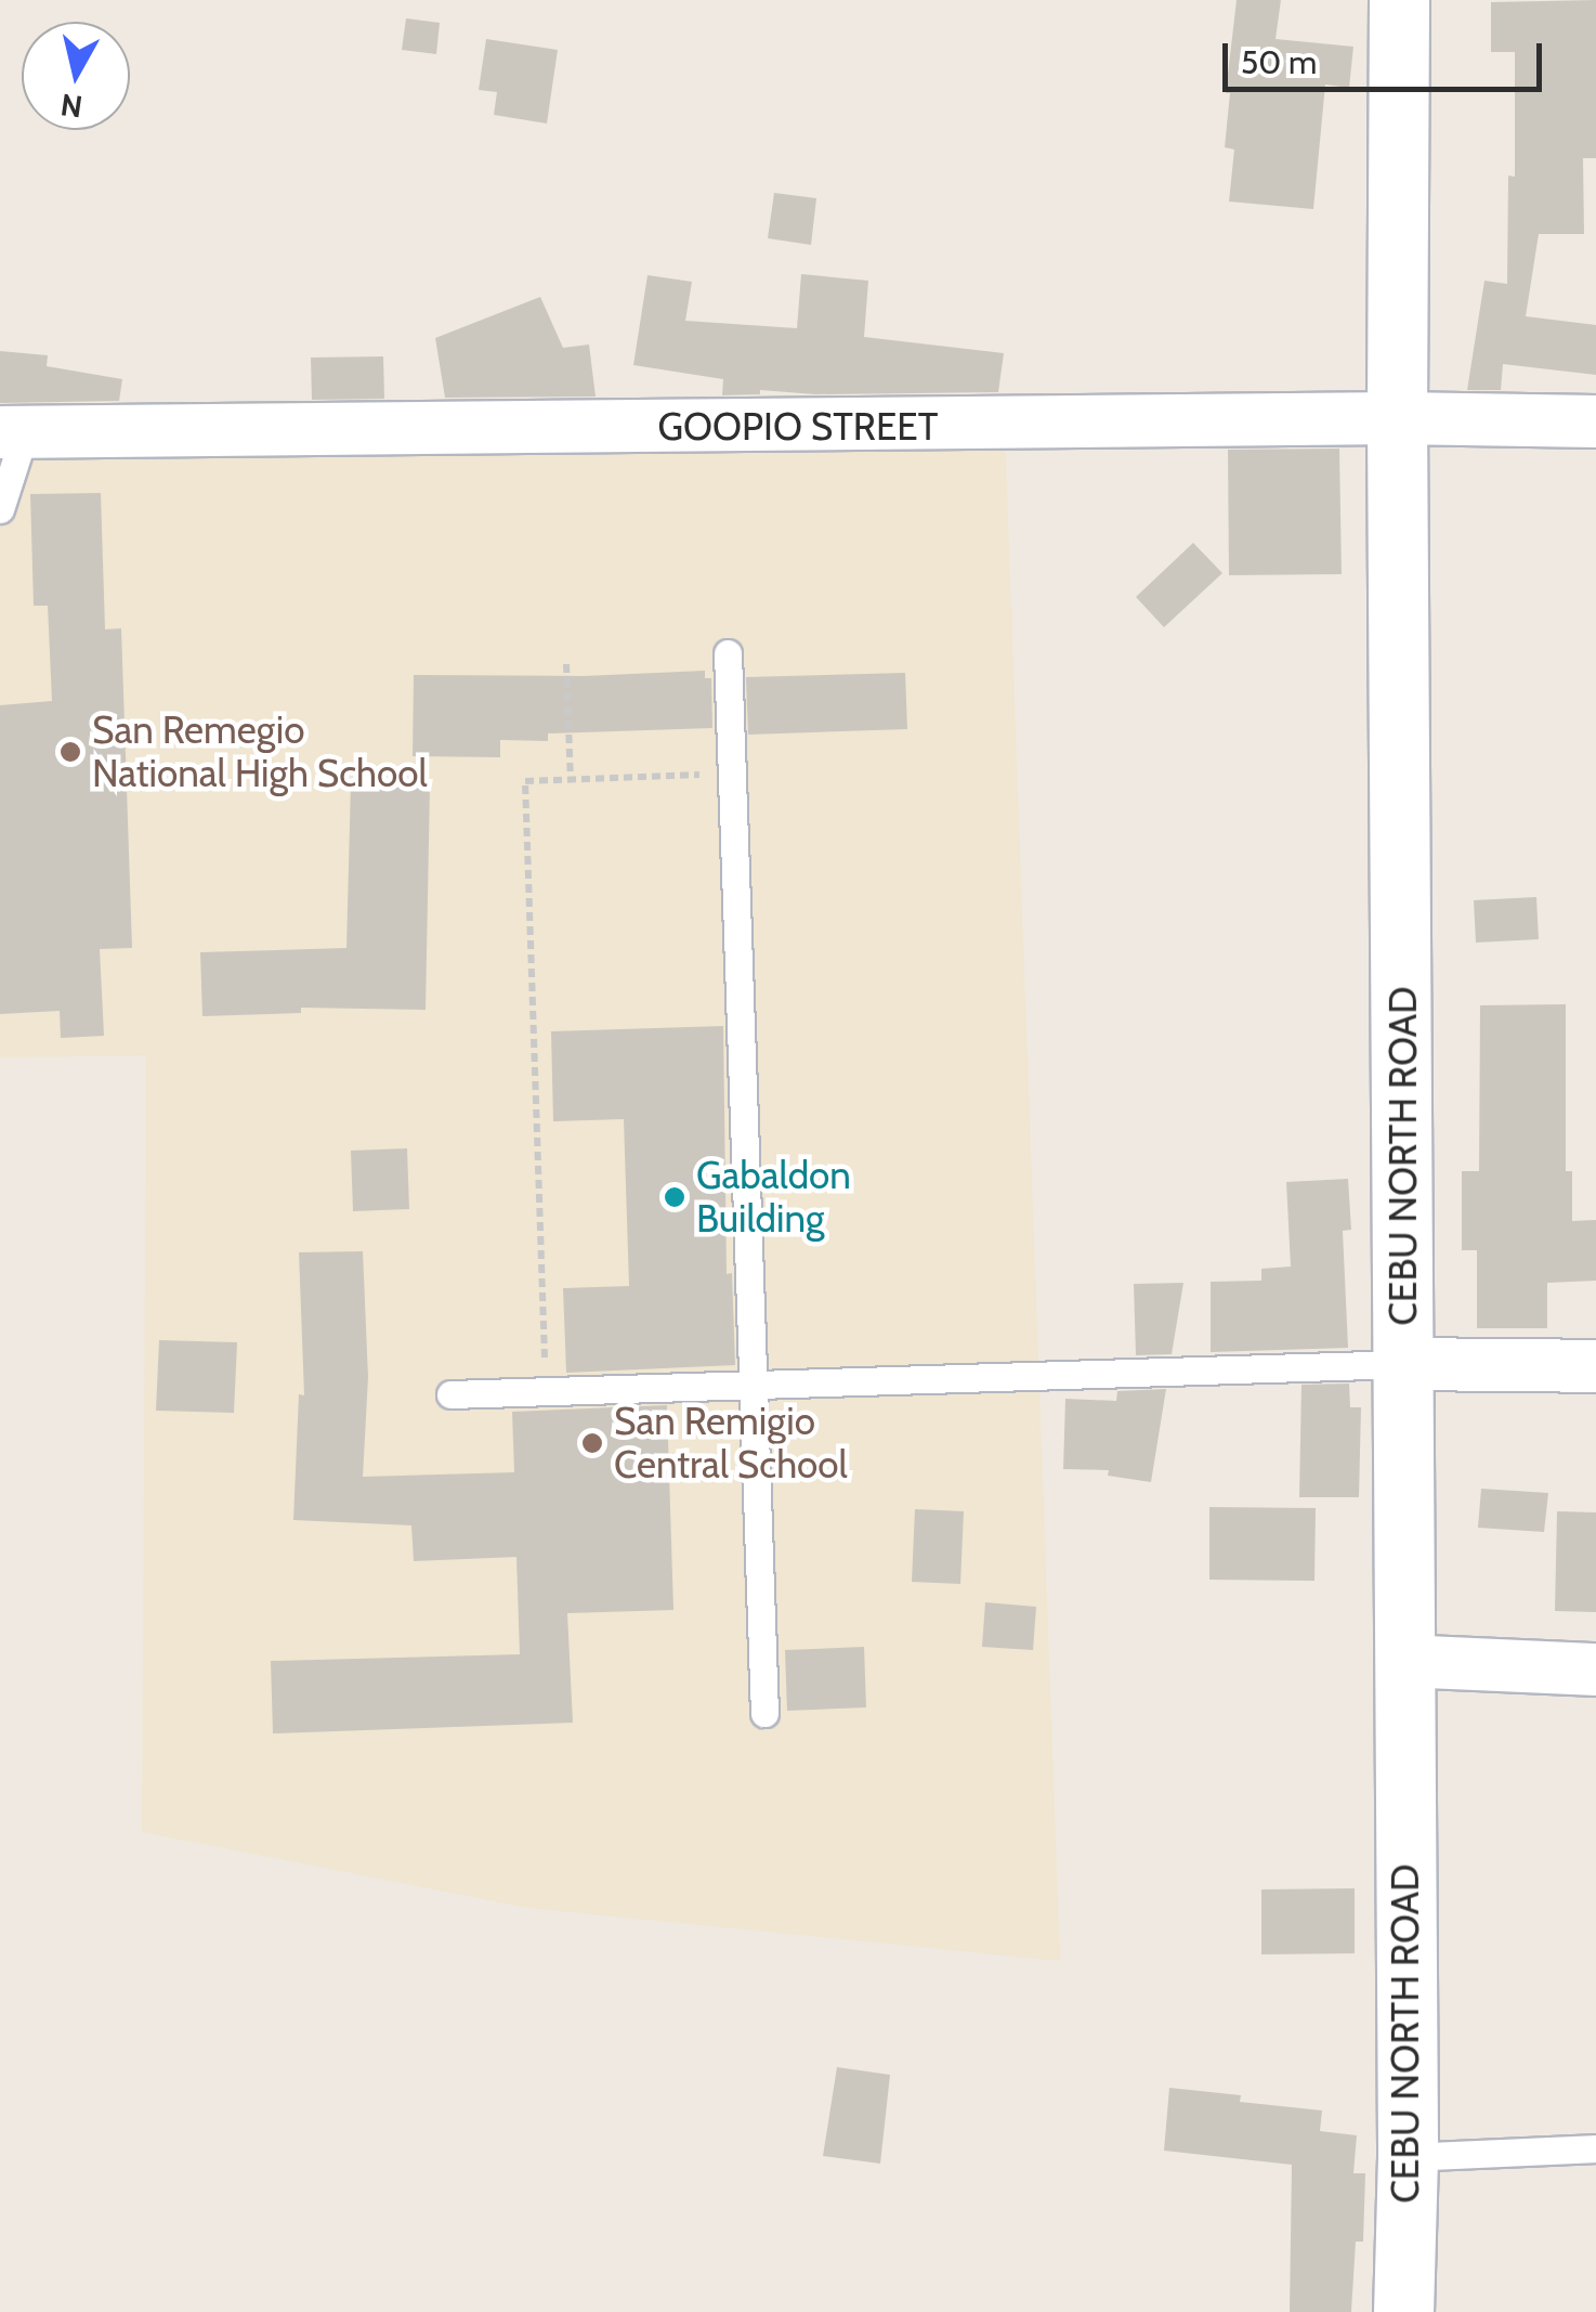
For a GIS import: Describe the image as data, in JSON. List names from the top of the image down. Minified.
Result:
{"streets":{"main road":["CEBU NORTH ROAD"],"street":["GOOPIO STREET"]},"crossings":[["GOOPIO STREET","CEBU NORTH ROAD"]],"places":["San Remegio National High School","Gabaldon Building","San Remigio Central School"],"scale_bar":"50 m","north":"bottom"}
